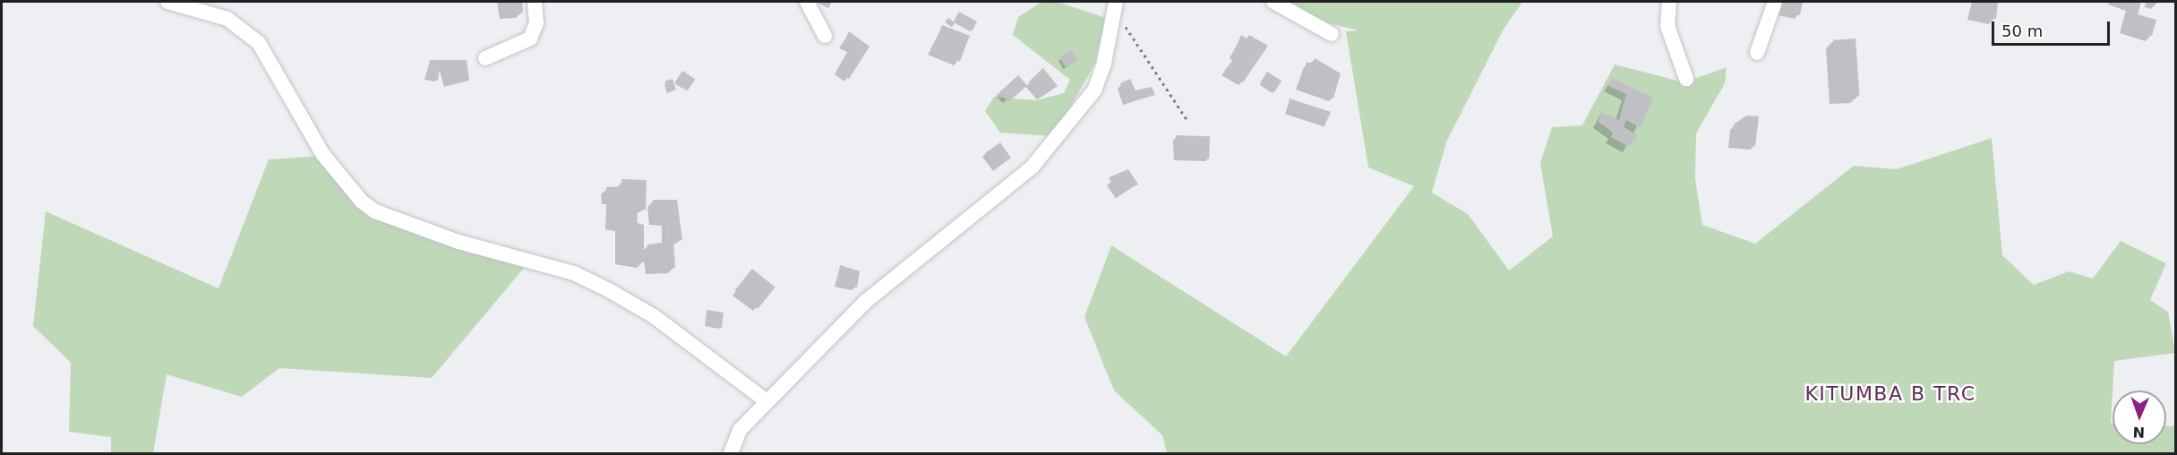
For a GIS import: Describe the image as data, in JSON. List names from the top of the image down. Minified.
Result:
{"districts":["KITUMBA B TRC"],"scale_bar":"50 m","north":"bottom"}
